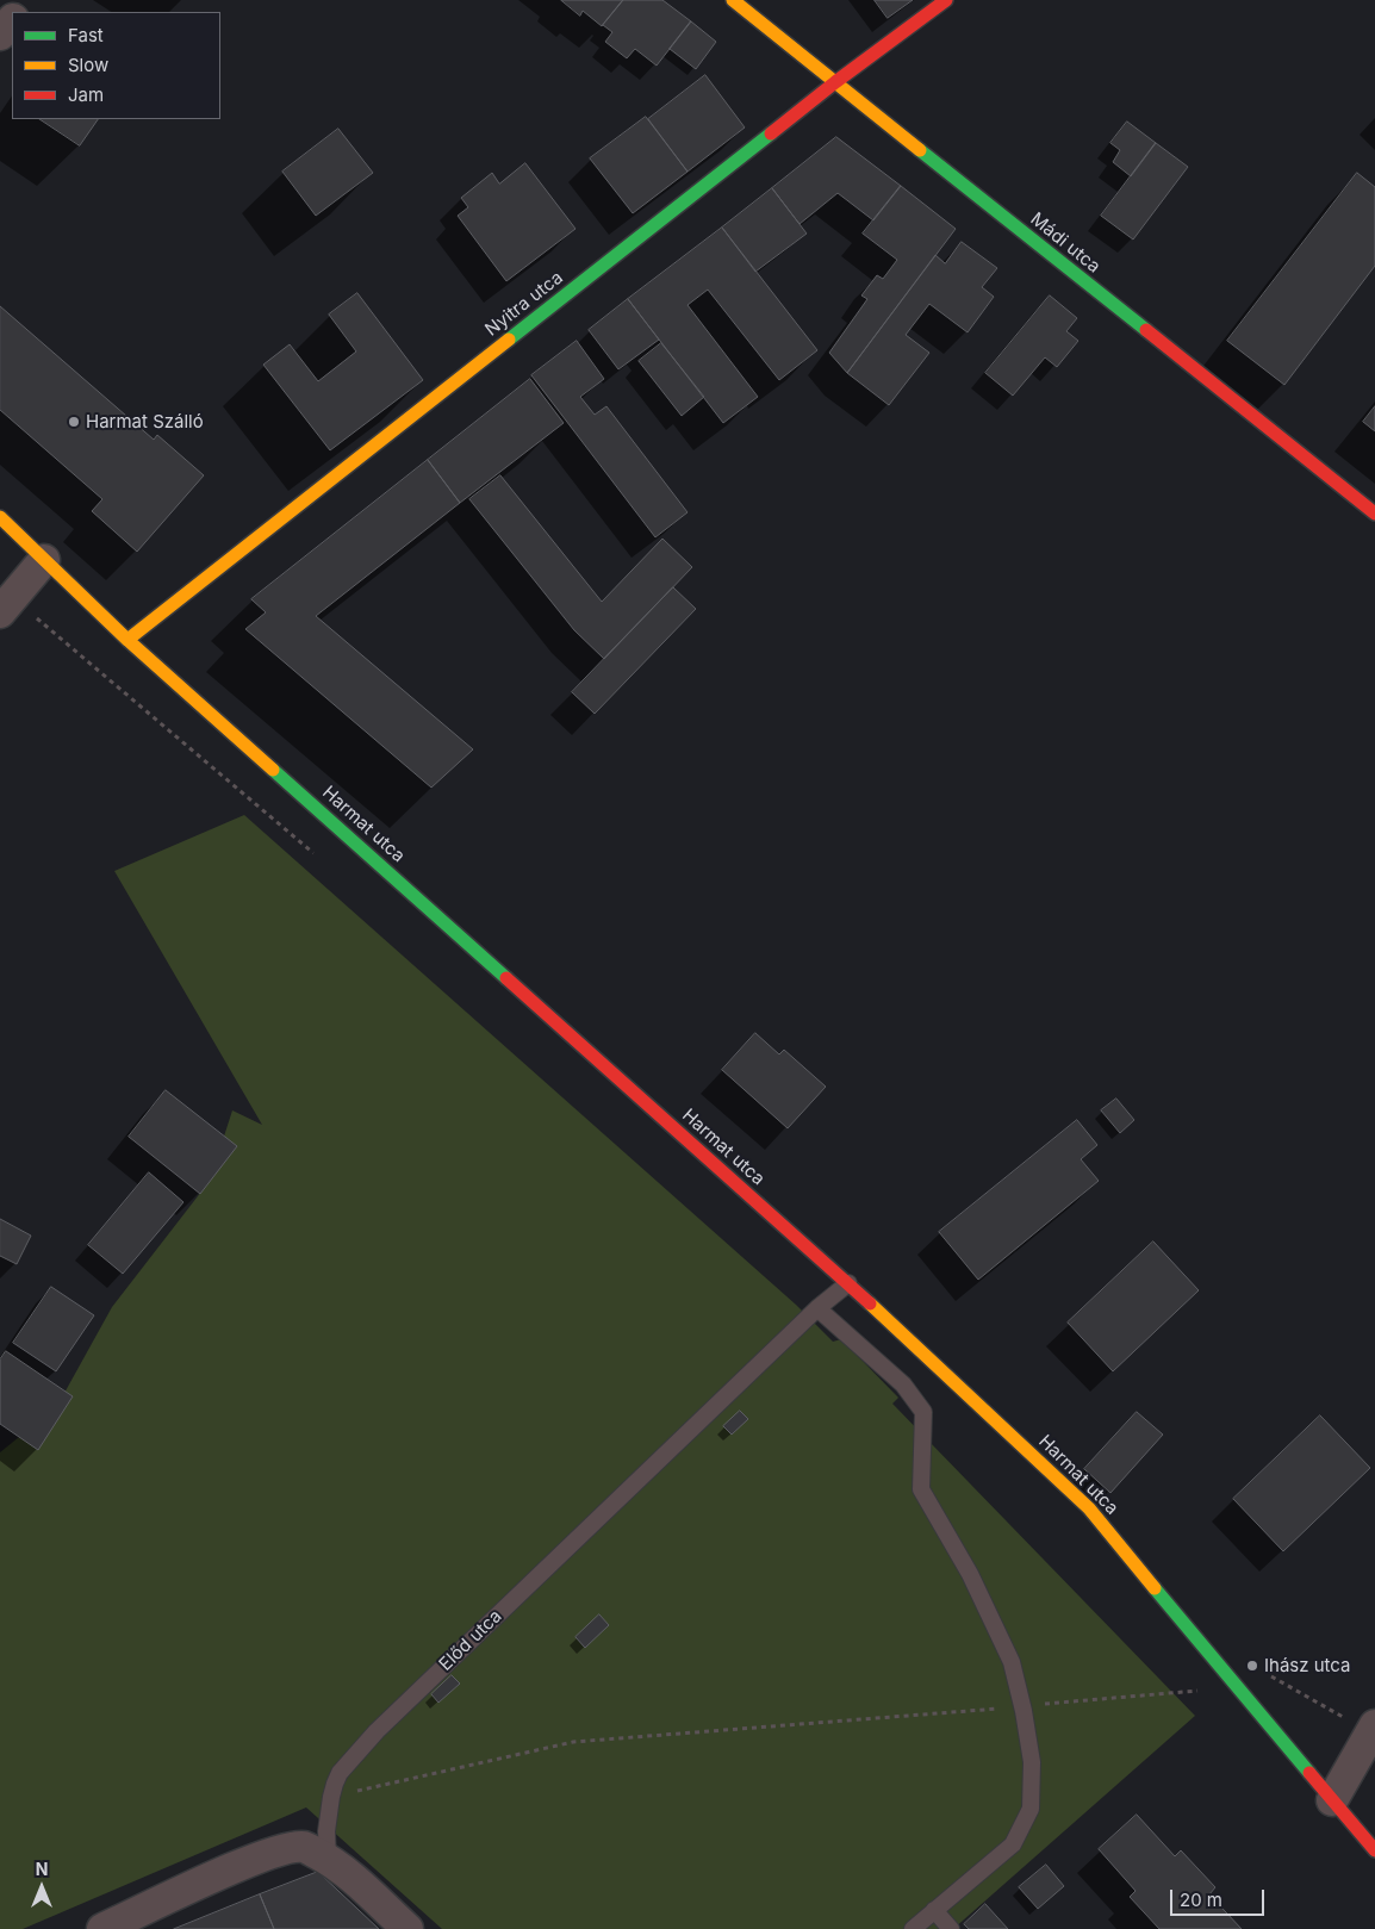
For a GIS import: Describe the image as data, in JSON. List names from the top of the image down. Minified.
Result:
{"streets":{"street":["Mádi utca","Nyitra utca","Harmat utca"],"lane":["Előd utca"]},"crossings":[["Mádi utca","Nyitra utca"],["Nyitra utca","Harmat utca"],["Harmat utca","Előd utca"]],"places":["Harmat Szálló","Ihász utca"],"legend":["Fast","Slow","Jam"],"scale_bar":"20 m","north":"top"}
